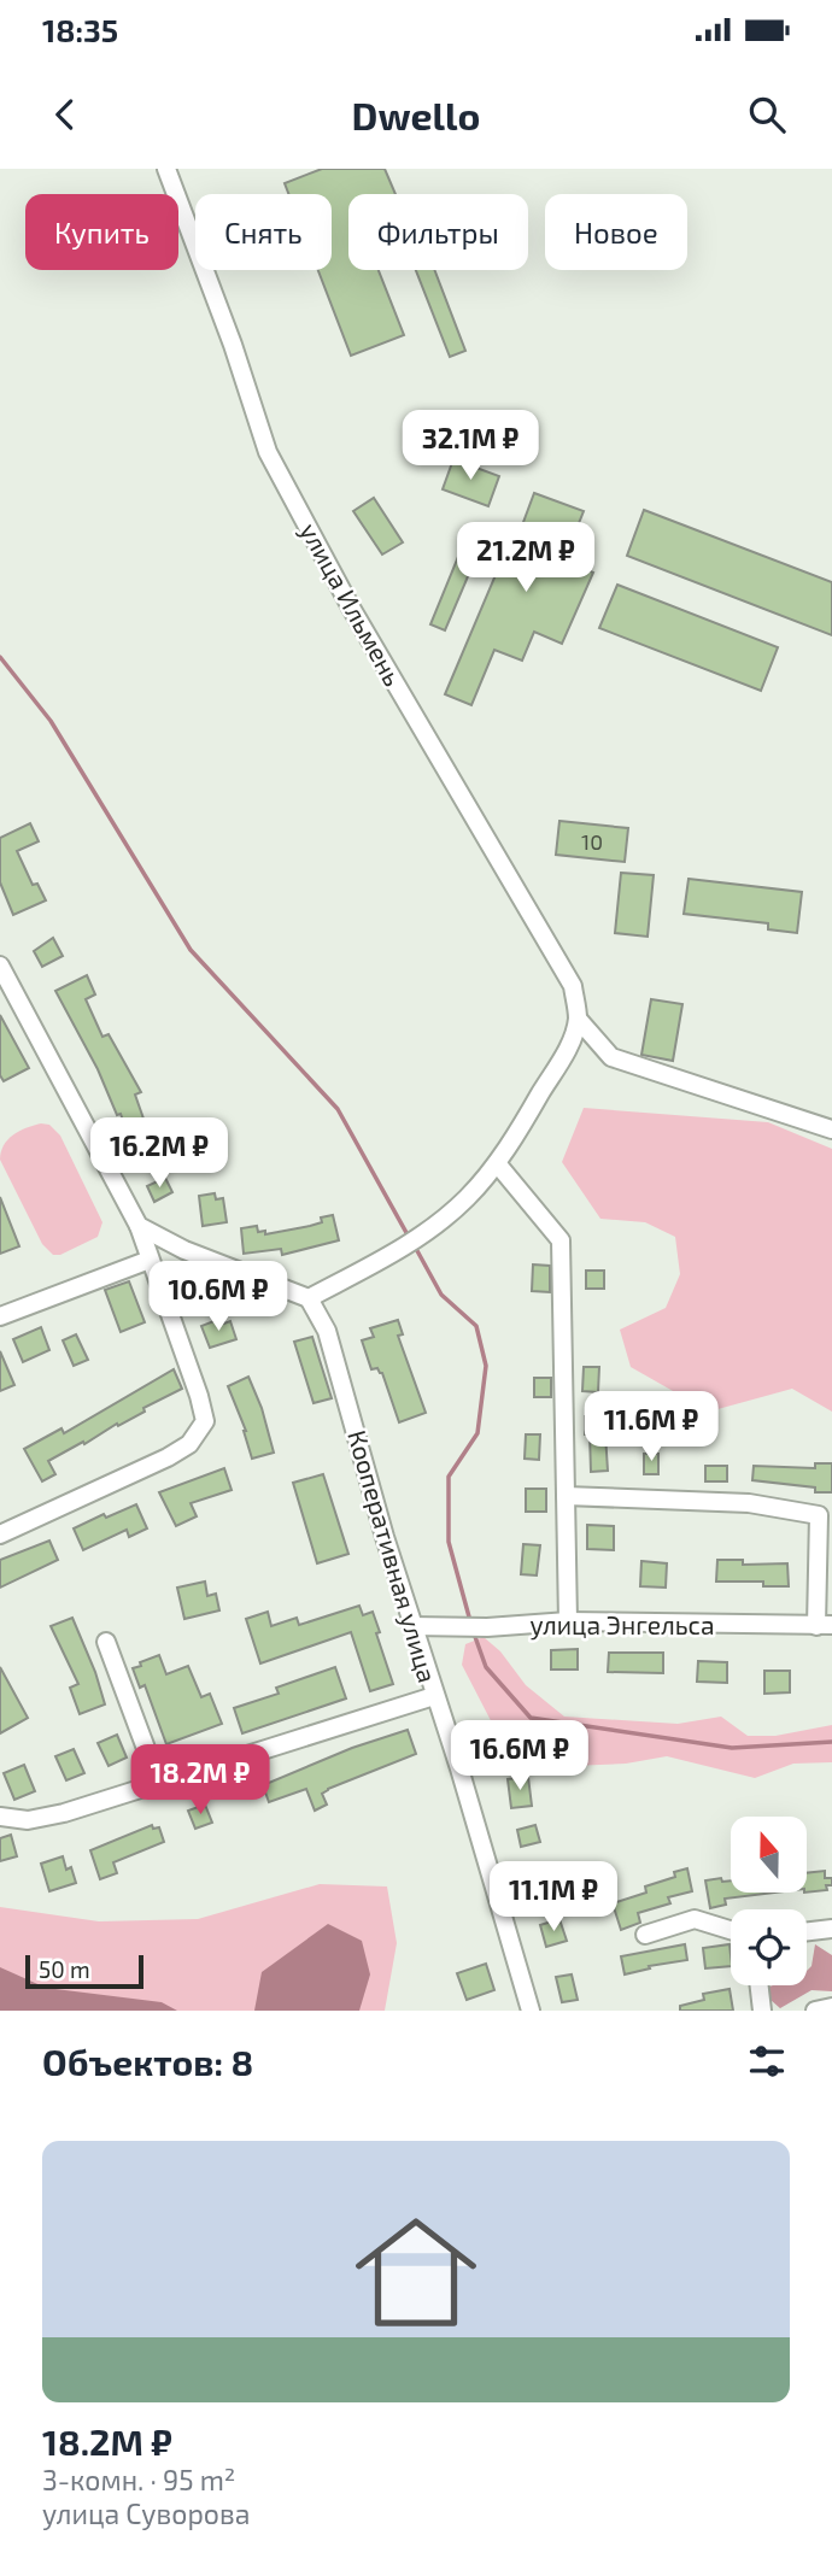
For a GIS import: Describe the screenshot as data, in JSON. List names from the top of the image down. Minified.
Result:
{"streets":{"street":["улица Ильмень","Кооперативная улица","улица Энгельса"]},"crossings":[["Кооперативная улица","улица Энгельса"]],"house_numbers":["10"],"scale_bar":"50 m","north":"top","page":{"status":"18:35","header":"Dwello","chip":["Купить","Снять","Фильтры","Новое"],"price":["32.1M ₽","21.2M ₽","16.2M ₽","10.6M ₽","11.6M ₽","16.6M ₽","18.2M ₽","11.1M ₽"],"scale":"50 m","heading":"Объектов: 8","list":[{"name":"18.2M ₽","note":"3-комн. · 95 m² · улица Суворова"}]}}
